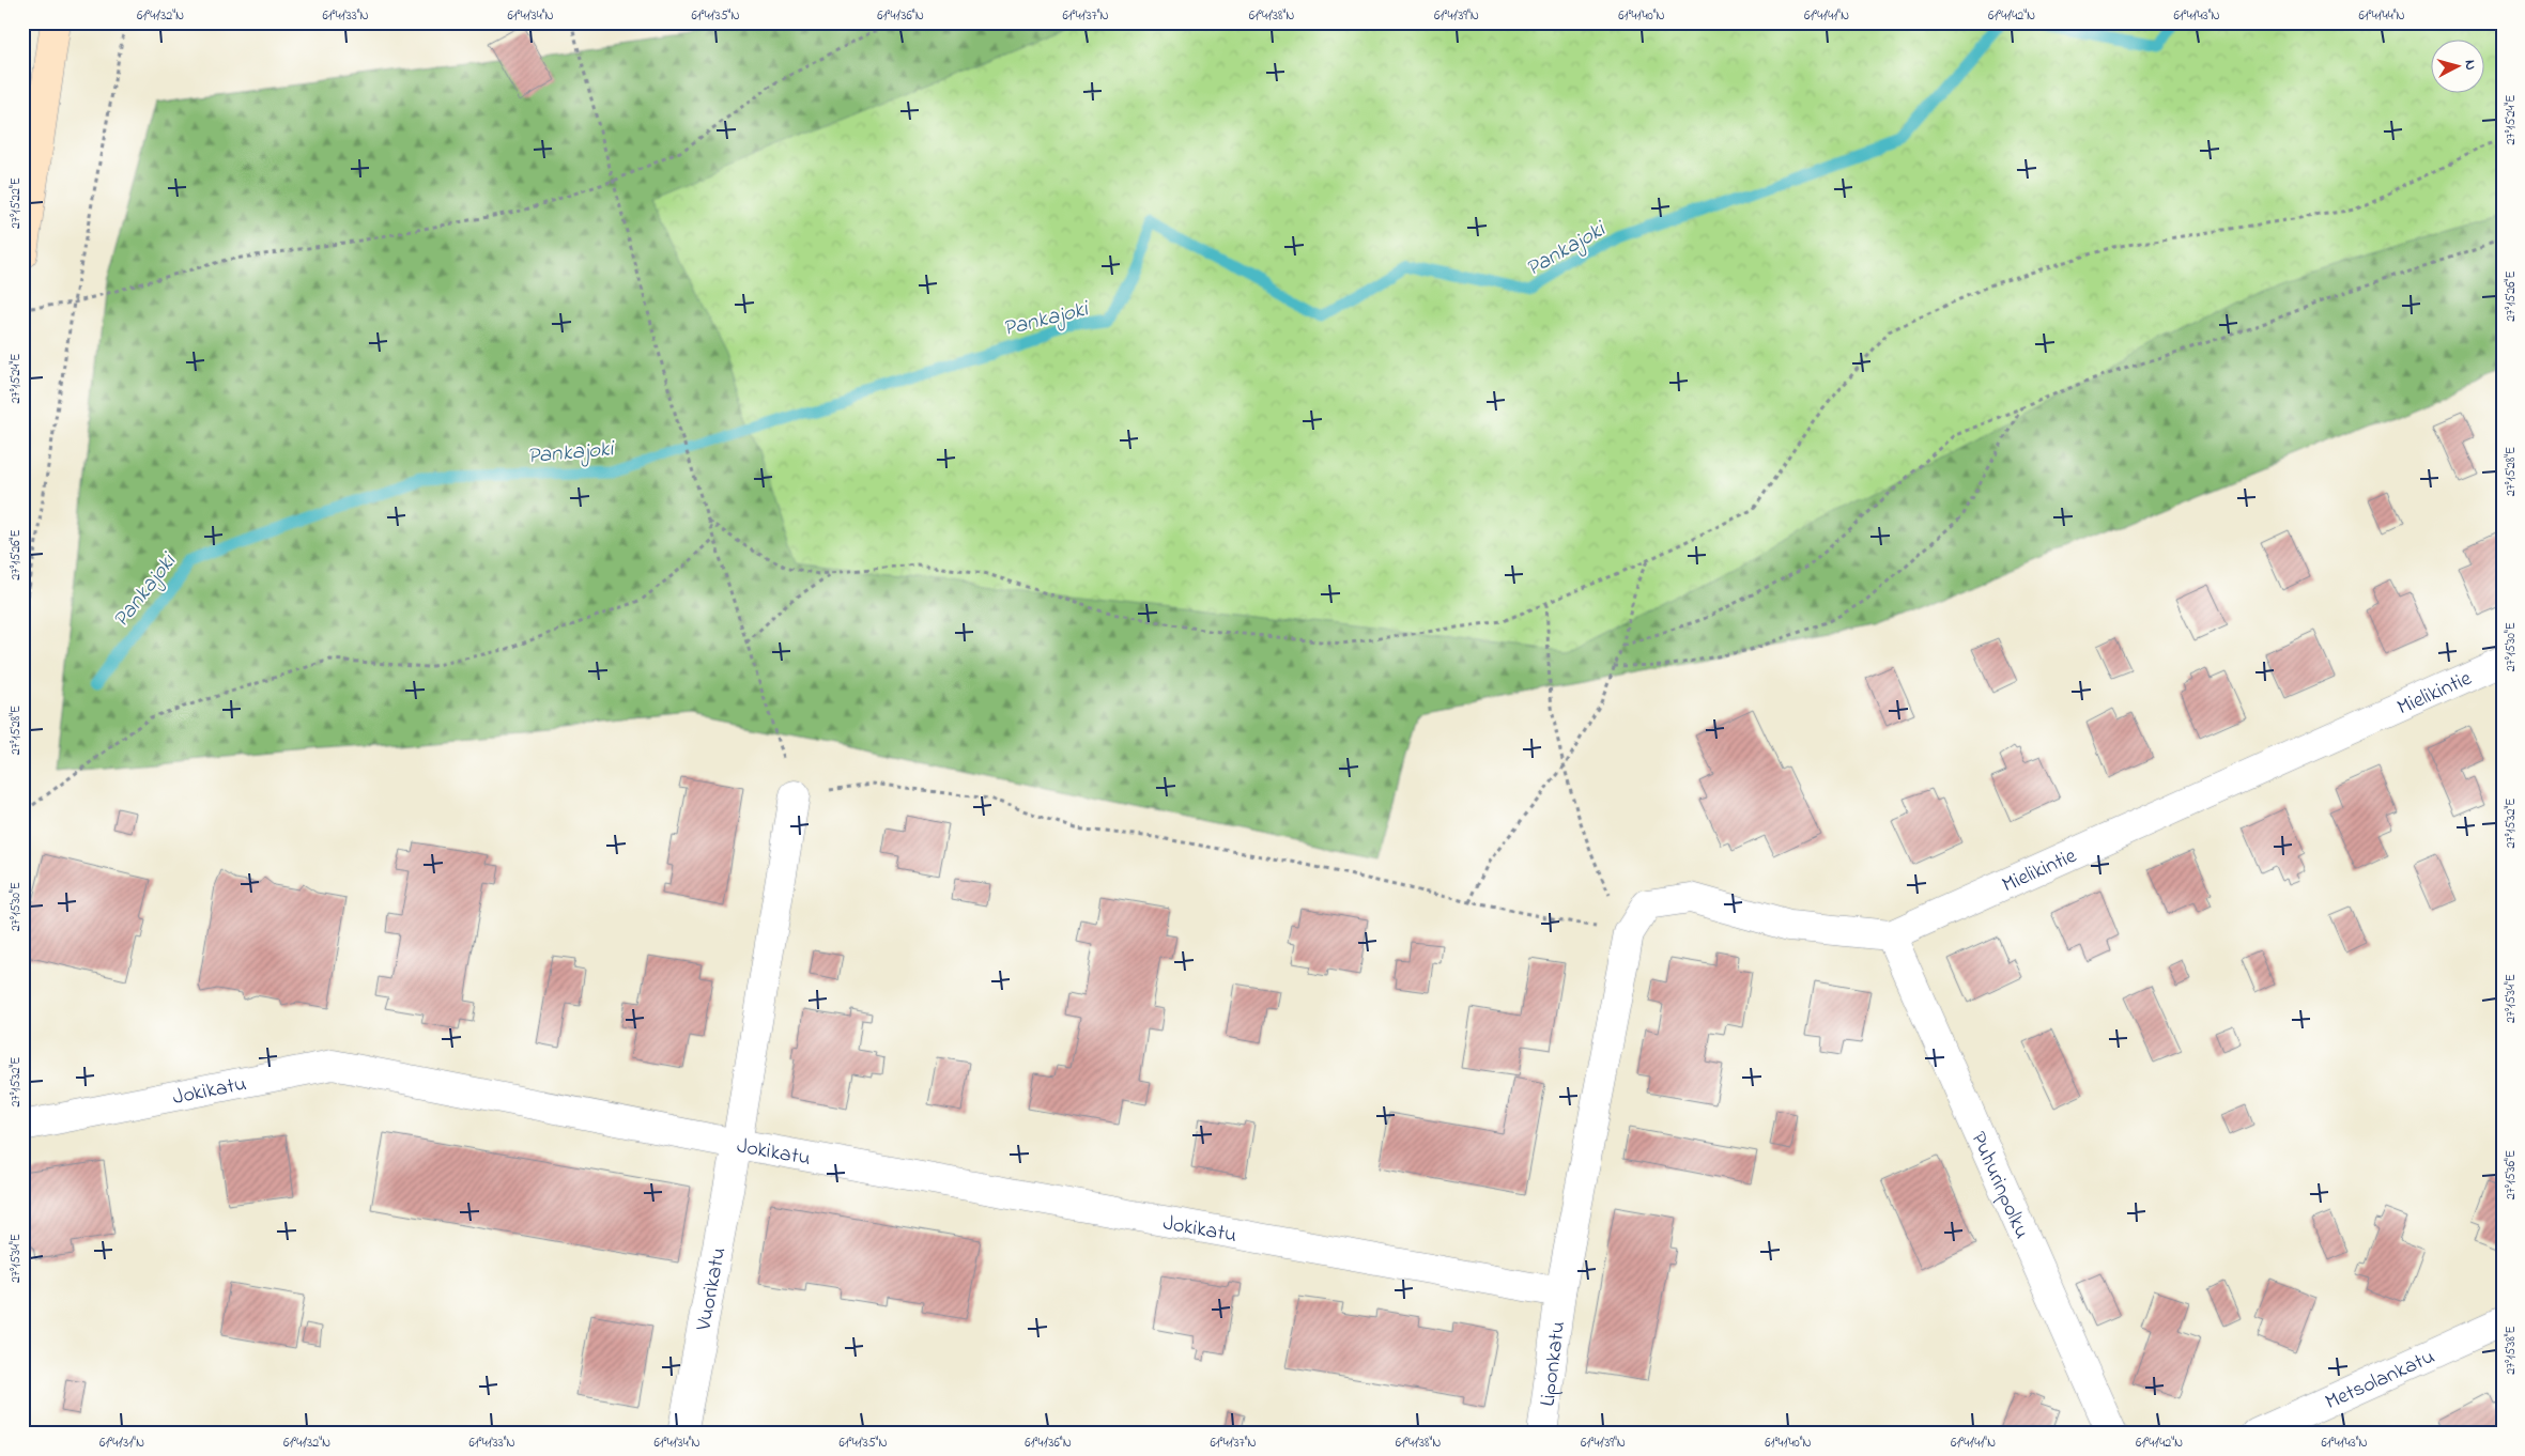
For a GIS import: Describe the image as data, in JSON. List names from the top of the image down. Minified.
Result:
{"streets":{"street":["Mielikintie","Jokikatu","Puhurinpolku","Vuorikatu","Liponkatu","Metsolankatu"]},"crossings":[["Mielikintie","Puhurinpolku"],["Mielikintie","Liponkatu"],["Jokikatu","Vuorikatu"],["Jokikatu","Liponkatu"]],"water":["Pankajoki"],"north":"right","coordinates":["61°41'32\"N","61°41'33\"N","61°41'34\"N","61°41'35\"N","61°41'36\"N","61°41'37\"N","61°41'38\"N","61°41'39\"N","61°41'40\"N","61°41'41\"N","61°41'42\"N","61°41'43\"N","61°41'44\"N","27°15'24\"E","27°15'22\"E","27°15'26\"E","27°15'28\"E","27°15'30\"E","27°15'32\"E","27°15'34\"E","27°15'36\"E","27°15'38\"E","61°41'31\"N"]}
